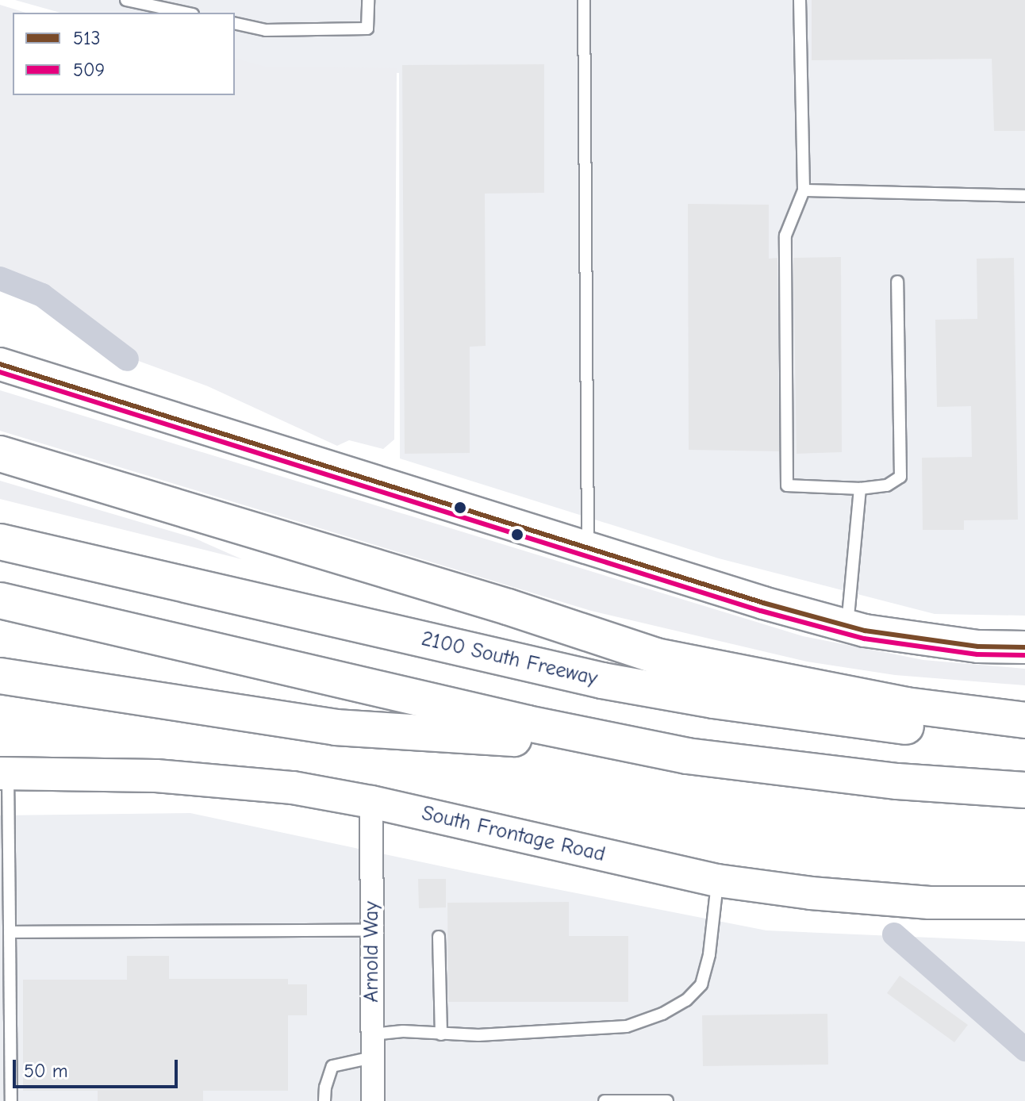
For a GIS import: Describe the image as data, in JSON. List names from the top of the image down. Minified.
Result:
{"streets":{"highway":["2100 South Freeway"],"main road":["South Frontage Road"],"street":["Arnold Way"]},"crossings":[["South Frontage Road","Arnold Way"]],"lines":["transit line 513","transit line 509"],"legend":["513","509"],"scale_bar":"50 m"}
